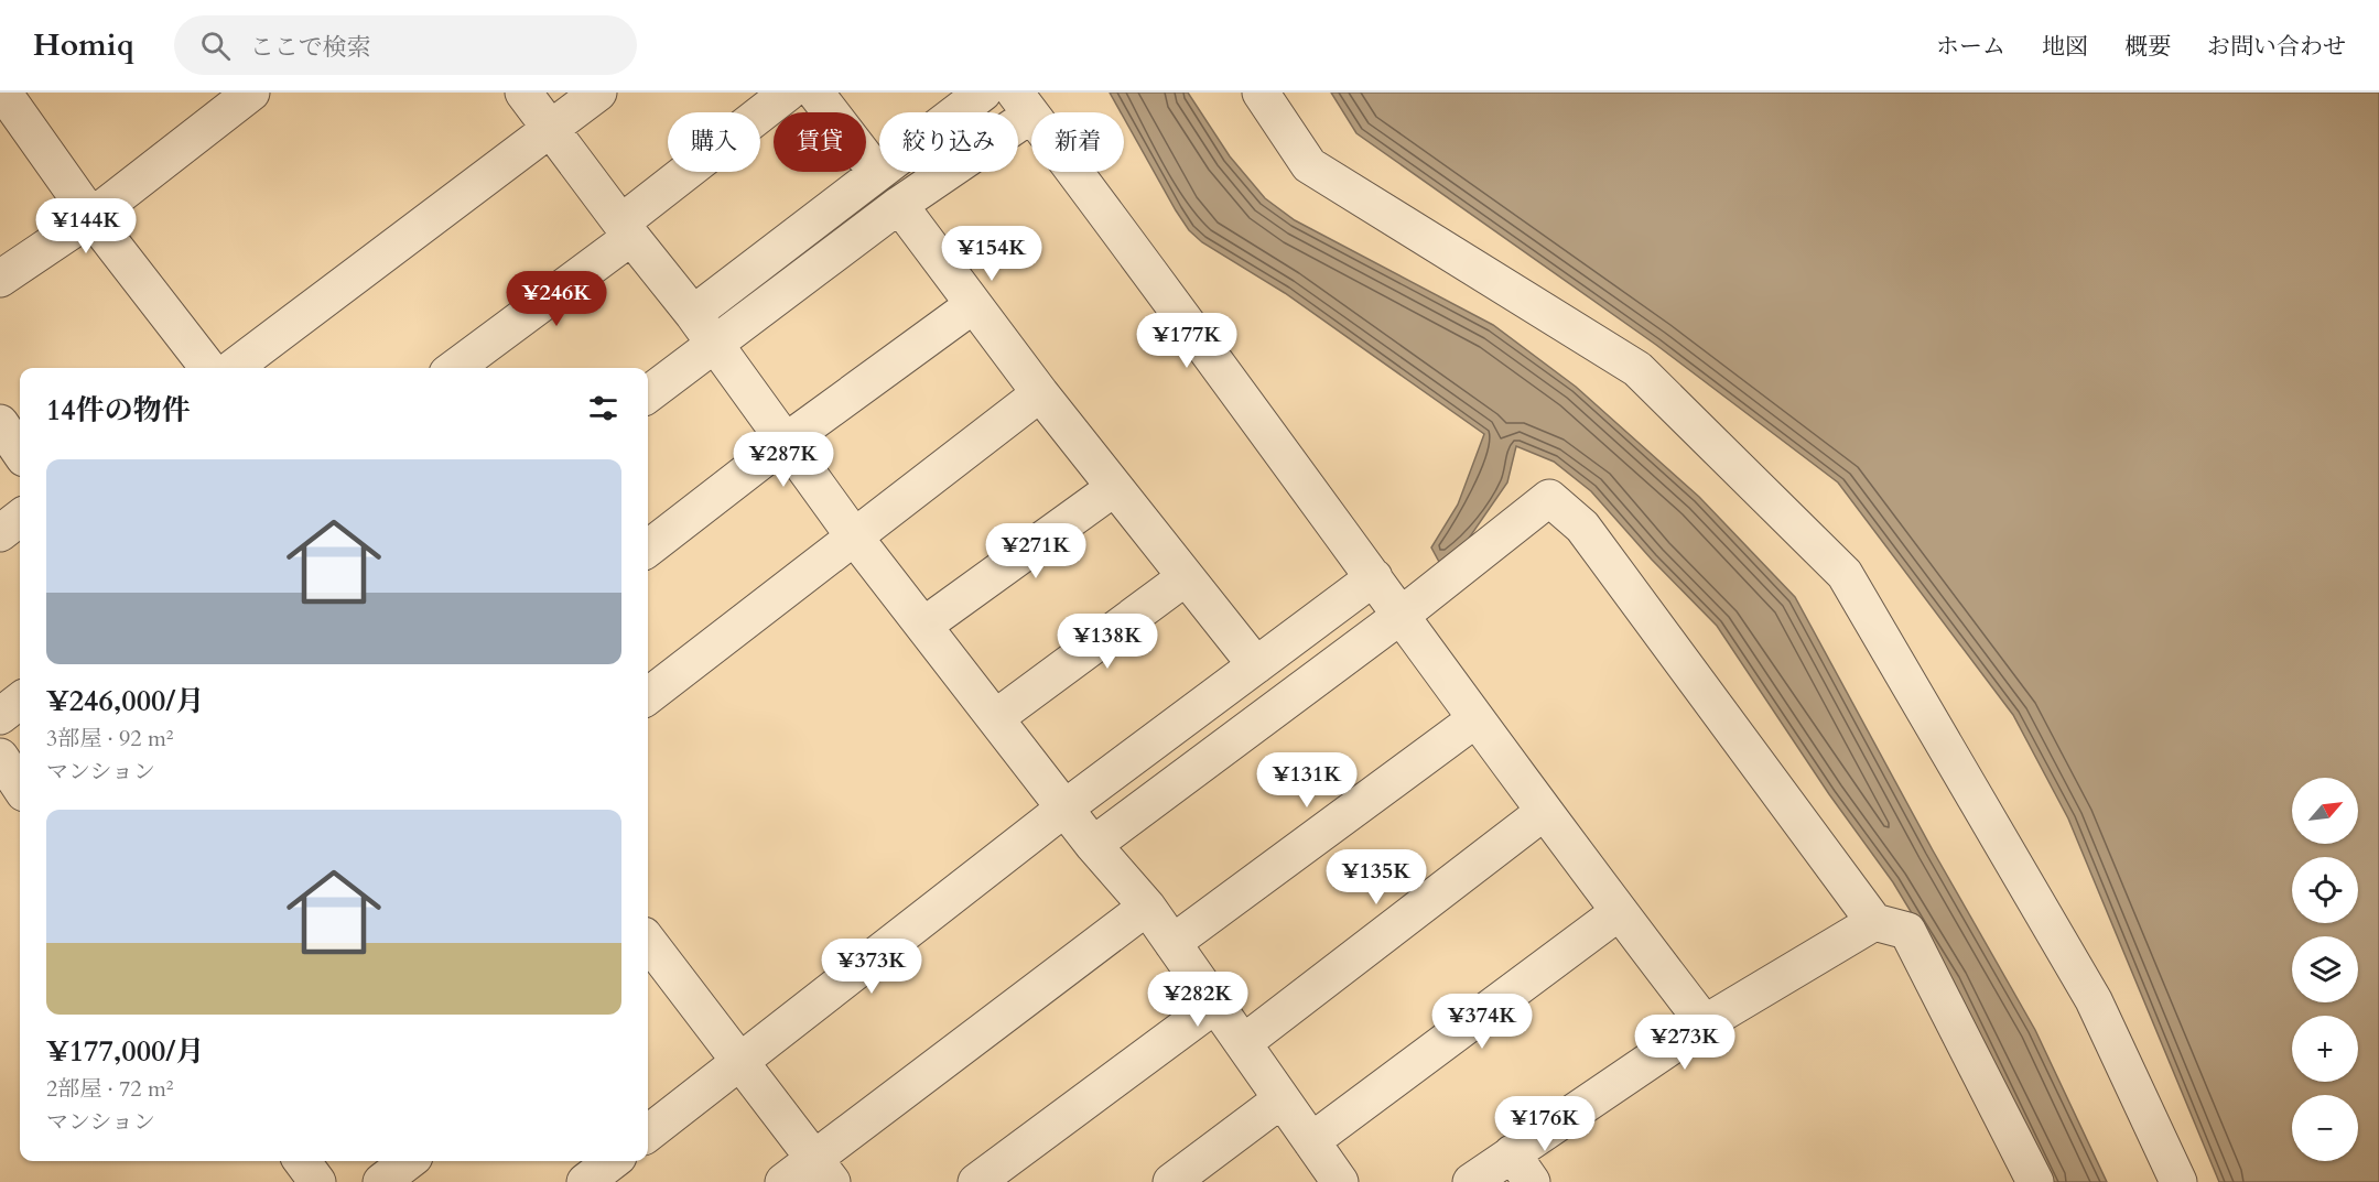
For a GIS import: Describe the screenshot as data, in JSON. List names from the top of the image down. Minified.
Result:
{"north":"top right","page":{"header":"Homiq","search":"ここで検索","nav":["ホーム","地図","概要","お問い合わせ"],"chip":["購入","賃貸","絞り込み","新着"],"price":["¥144K","¥154K","¥246K","¥177K","¥287K","¥271K","¥138K","¥131K","¥135K","¥373K","¥282K","¥374K","¥273K","¥176K"],"heading":"14件の物件","list":[{"name":"¥246,000/月","note":"3部屋 · 92 m² · マンション"},{"name":"¥177,000/月","note":"2部屋 · 72 m² · マンション"}],"map_buttons":["+","−"]}}
